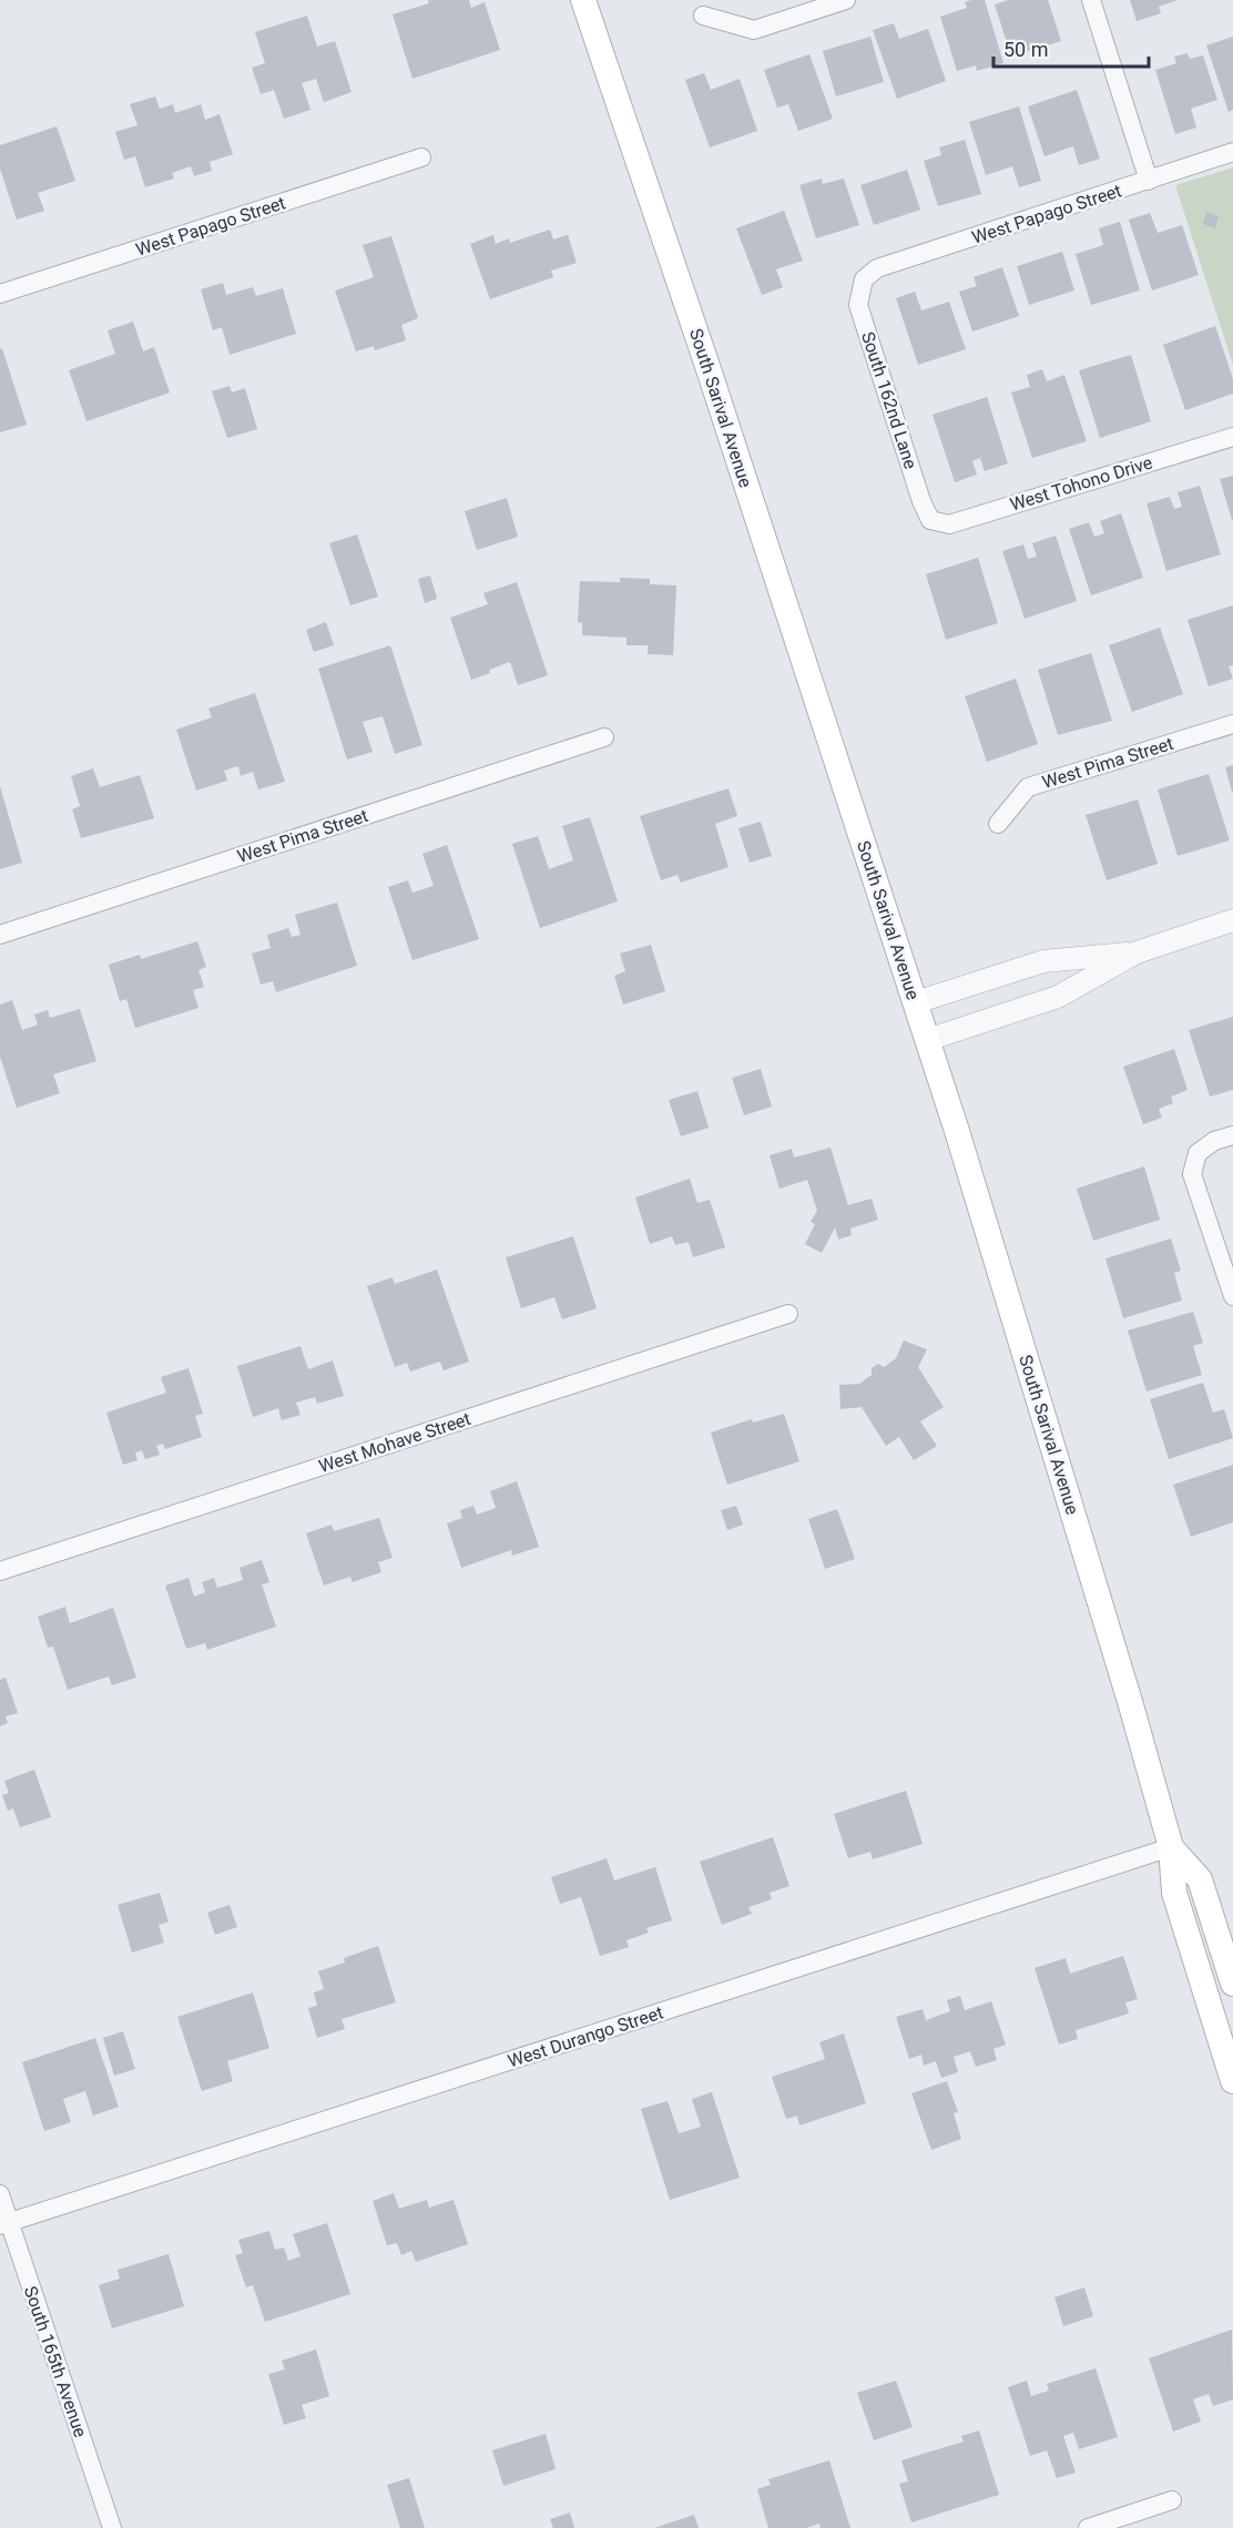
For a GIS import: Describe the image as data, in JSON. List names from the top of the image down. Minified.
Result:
{"streets":{"main road":["South Sarival Avenue"],"street":["West Papago Street","South 162nd Lane","West Tohono Drive","West Pima Street","West Mohave Street","West Durango Street","South 165th Avenue"]},"crossings":[["West Papago Street","South 162nd Lane"],["South 162nd Lane","West Tohono Drive"],["South Sarival Avenue","West Durango Street"],["West Durango Street","South 165th Avenue"]],"scale_bar":"50 m"}
